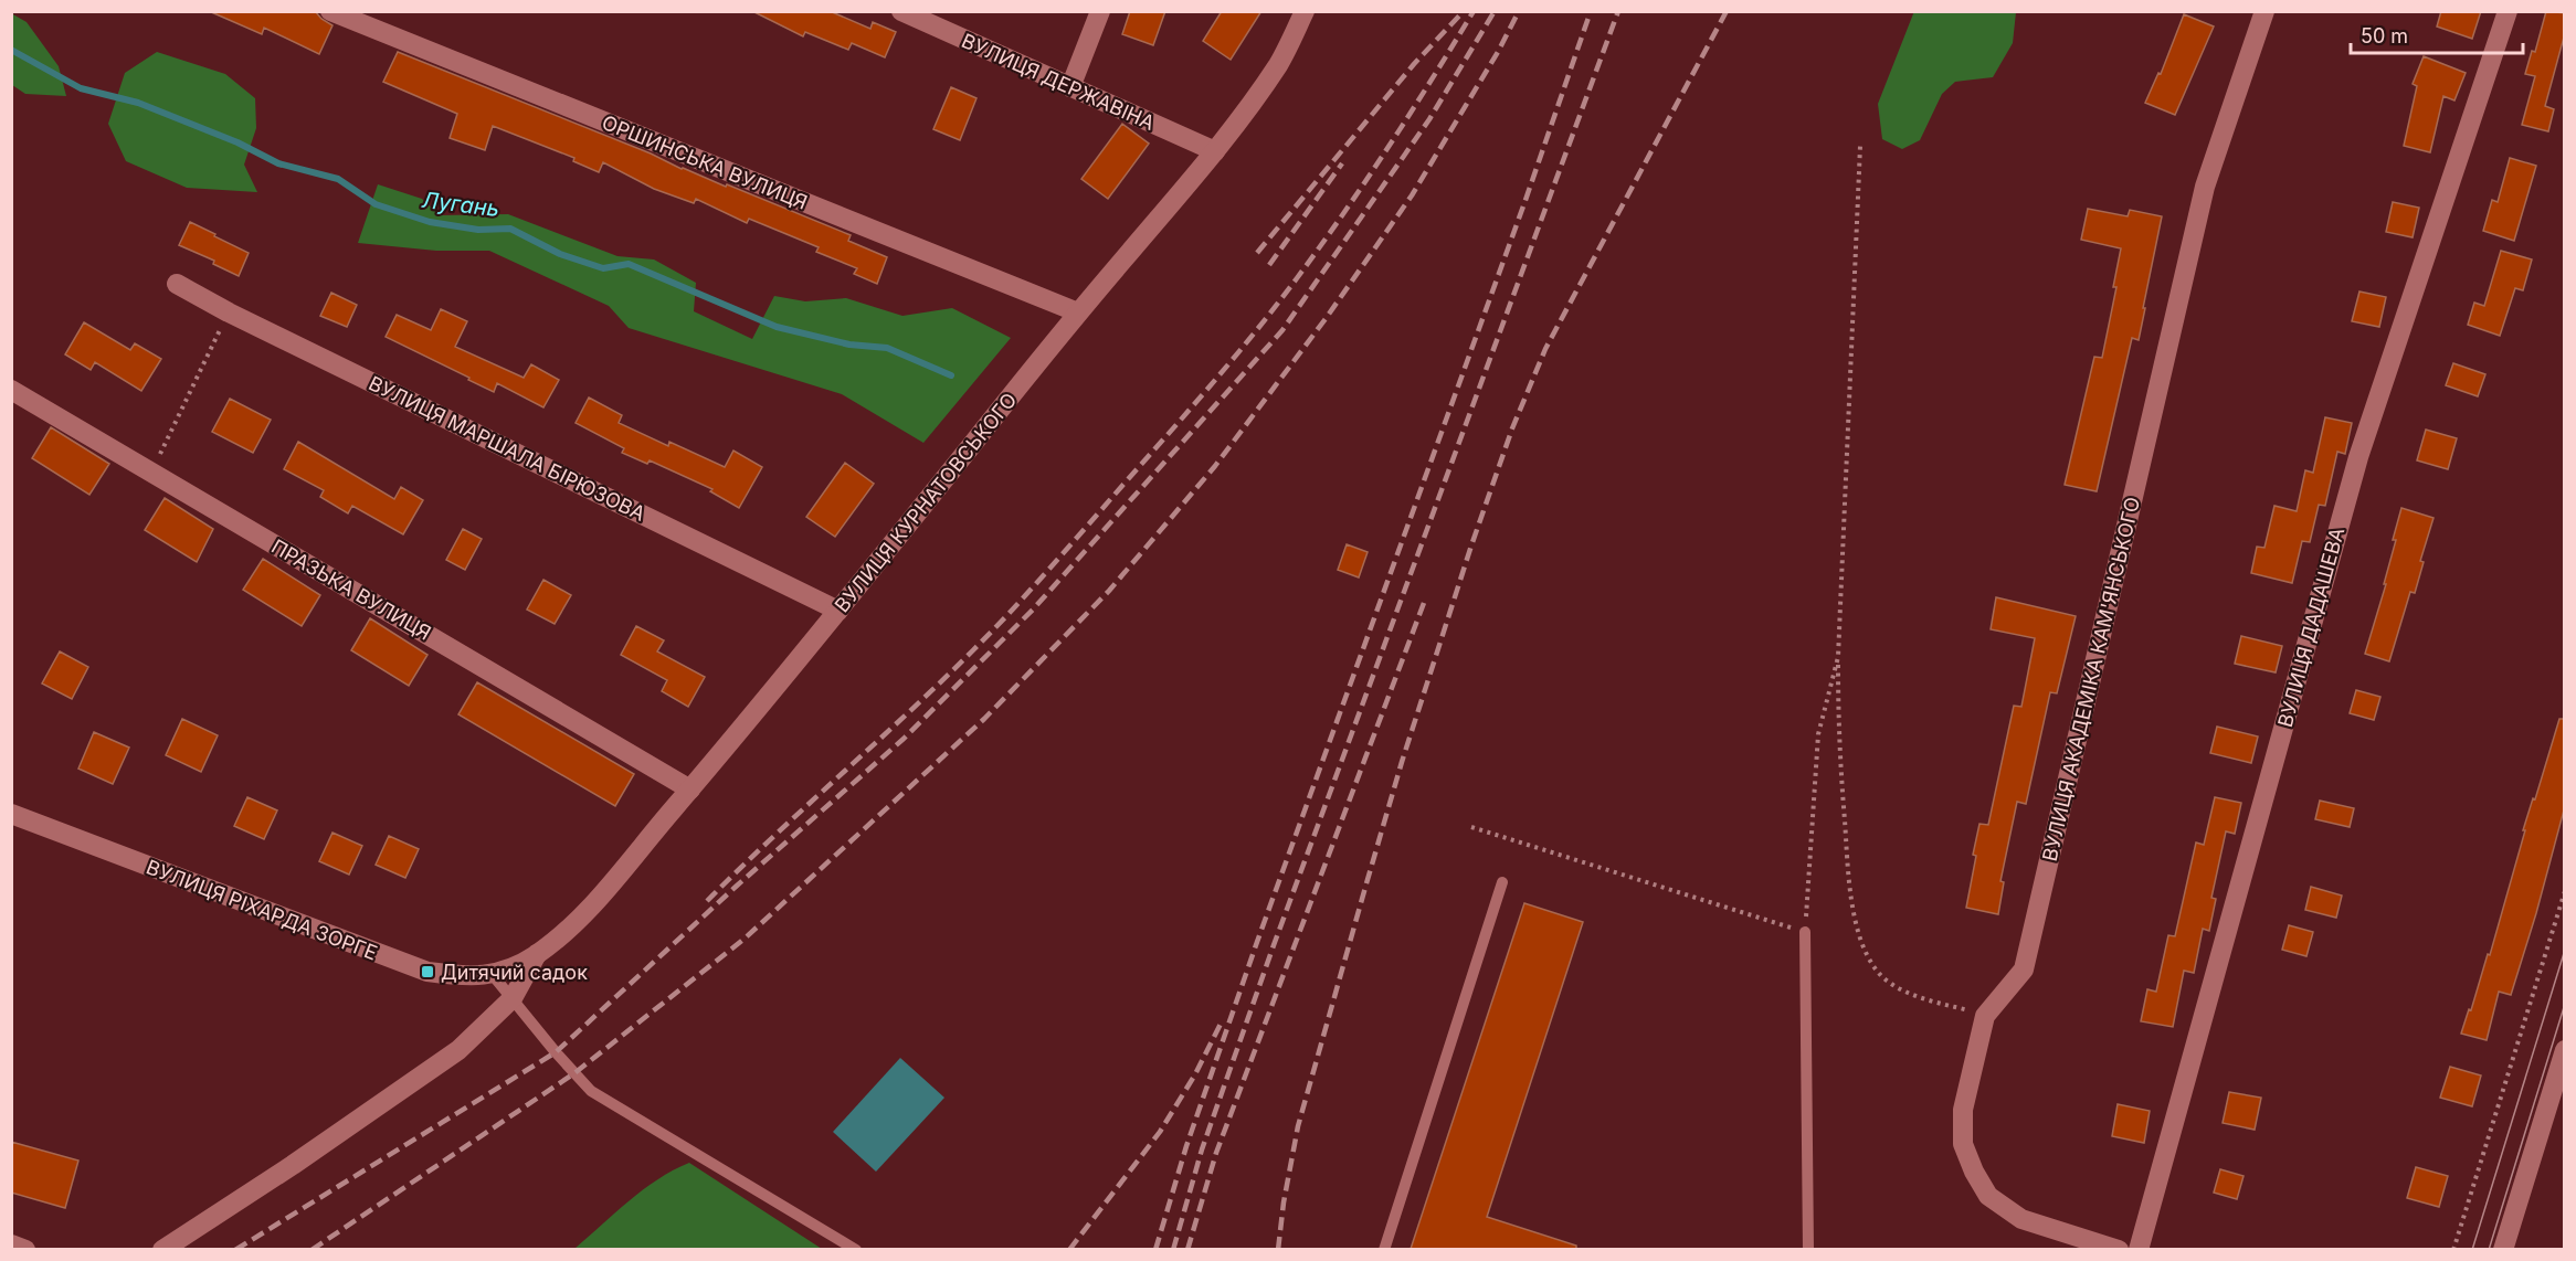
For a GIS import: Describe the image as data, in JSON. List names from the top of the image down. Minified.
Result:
{"streets":{"street":["ВУЛИЦЯ ДЕРЖАВІНА","ОРШИНСЬКА ВУЛИЦЯ","ВУЛИЦЯ МАРШАЛА БІРЮЗОВА","ВУЛИЦЯ КУРНАТОВСЬКОГО","ПРАЗЬКА ВУЛИЦЯ","ВУЛИЦЯ ДАДАШЕВА","ВУЛИЦЯ АКАДЕМІКА КАМ'ЯНСЬКОГО","ВУЛИЦЯ РІХАРДА ЗОРГЕ"]},"crossings":[["ВУЛИЦЯ ДЕРЖАВІНА","ВУЛИЦЯ КУРНАТОВСЬКОГО"],["ОРШИНСЬКА ВУЛИЦЯ","ВУЛИЦЯ КУРНАТОВСЬКОГО"],["ВУЛИЦЯ МАРШАЛА БІРЮЗОВА","ВУЛИЦЯ КУРНАТОВСЬКОГО"],["ВУЛИЦЯ КУРНАТОВСЬКОГО","ПРАЗЬКА ВУЛИЦЯ"],["ВУЛИЦЯ КУРНАТОВСЬКОГО","ВУЛИЦЯ РІХАРДА ЗОРГЕ"]],"water":["Лугань"],"places":{"transit":["Дитячий садок"]},"scale_bar":"50 m"}
